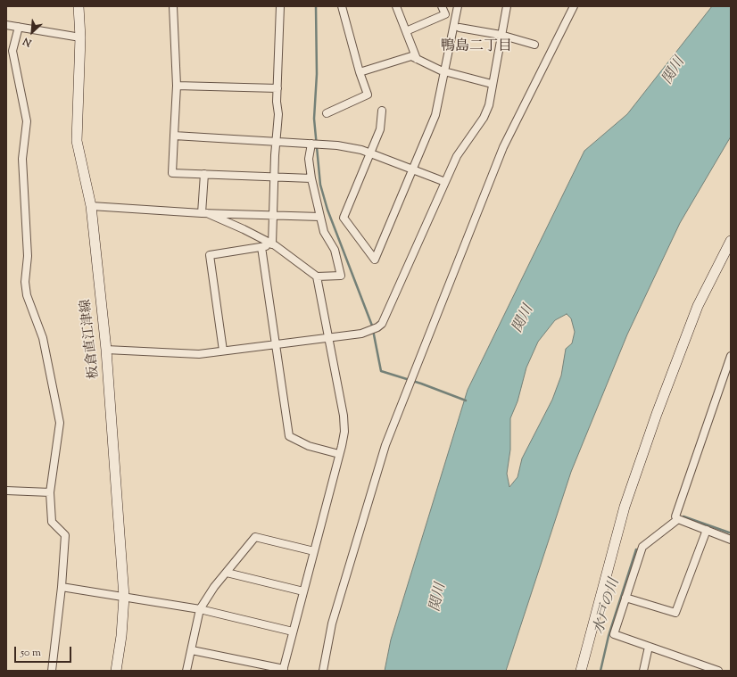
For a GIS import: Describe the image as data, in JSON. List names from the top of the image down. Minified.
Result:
{"streets":{"main road":["板倉直江津線"]},"districts":["鴨島二丁目"],"water":["関川","水戸の川"],"scale_bar":"50 m","north":"bottom left"}
